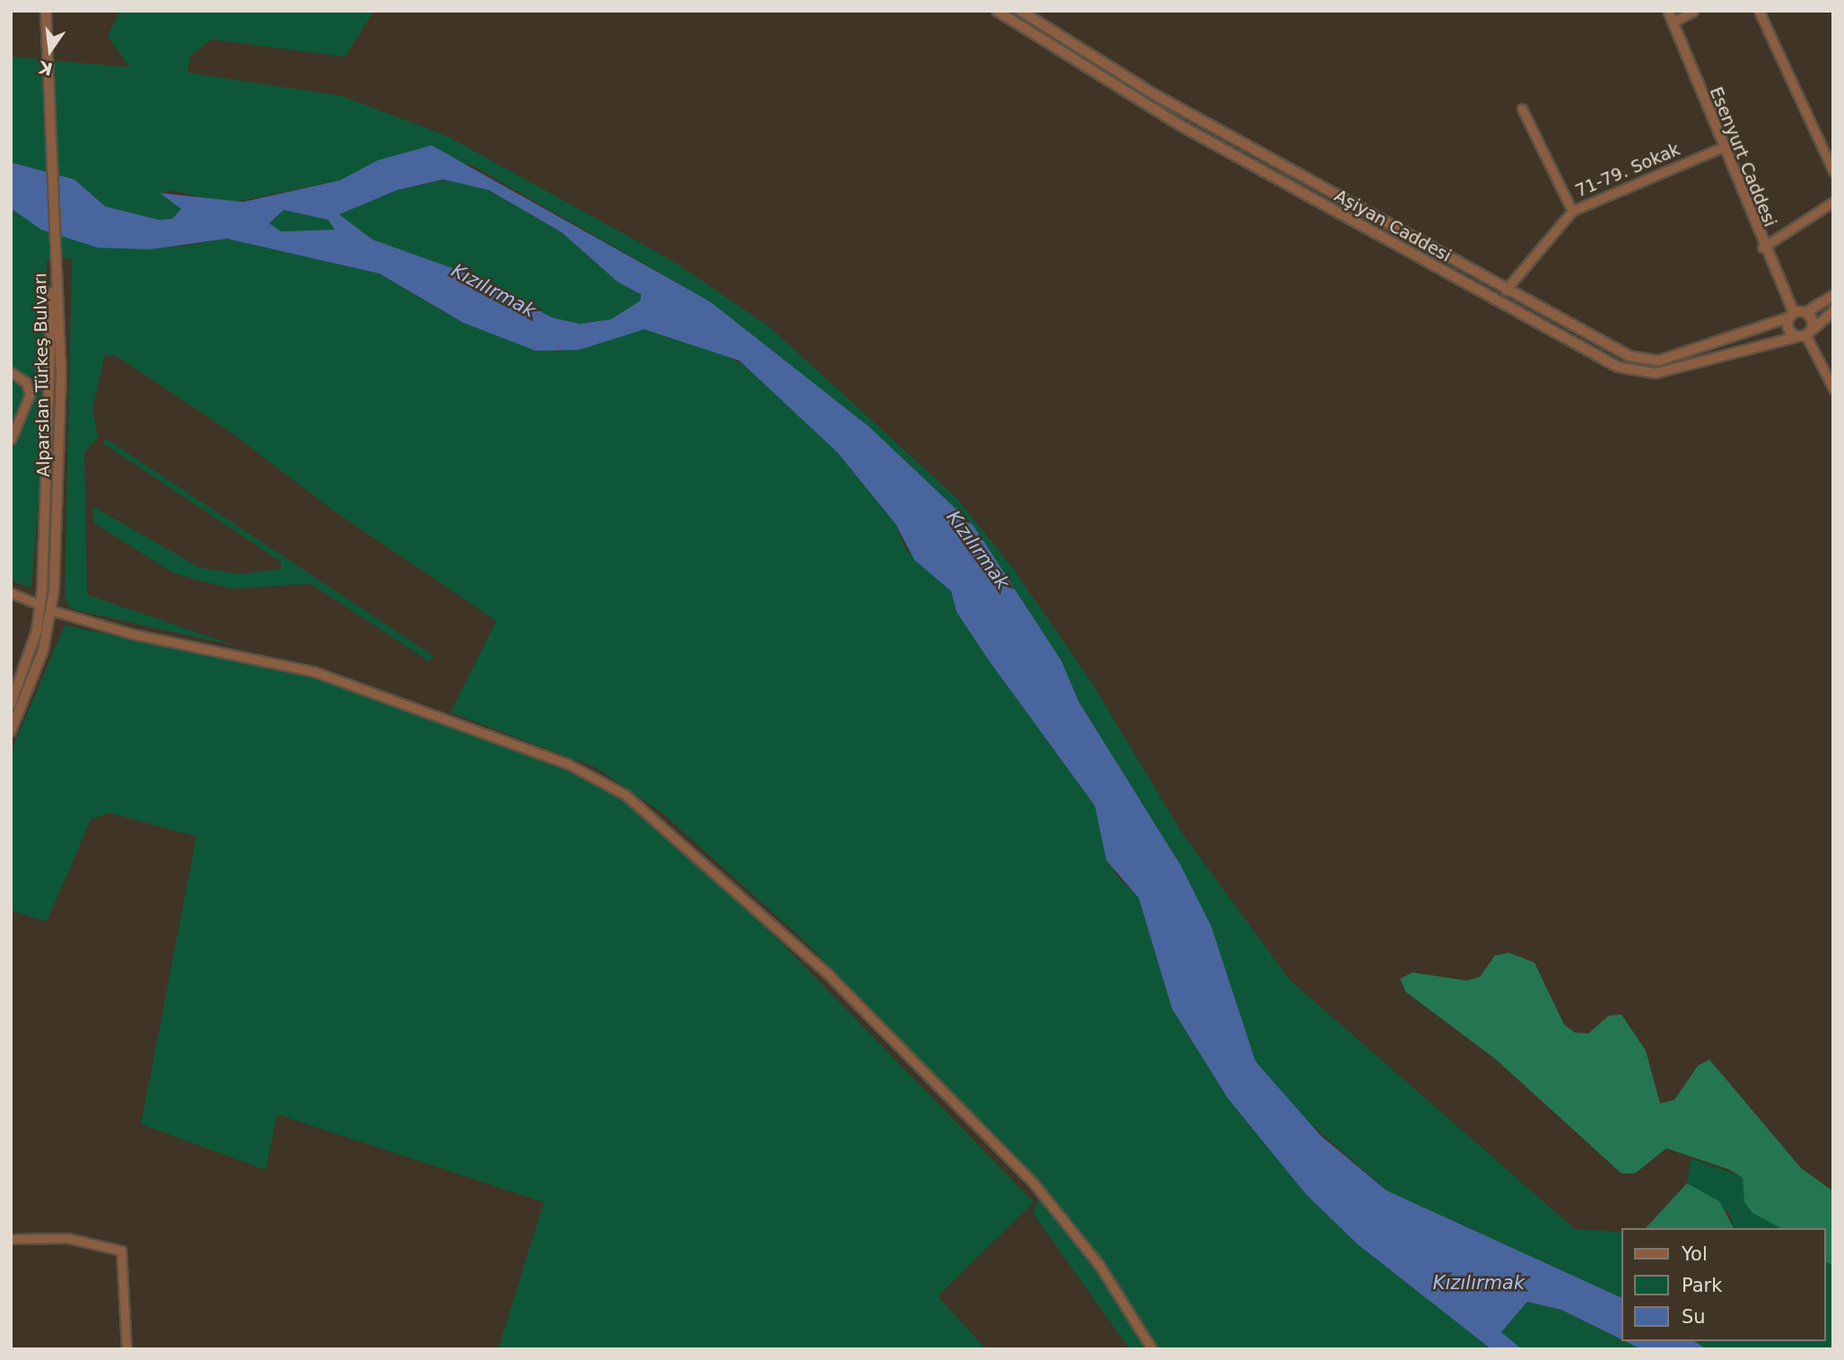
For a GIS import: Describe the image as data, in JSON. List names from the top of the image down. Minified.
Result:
{"streets":{"street":["Esenyurt Caddesi","71-79. Sokak","Aşiyan Caddesi","Alparslan Türkeş Bulvarı"]},"crossings":[["Esenyurt Caddesi","71-79. Sokak"],["Esenyurt Caddesi","Aşiyan Caddesi"],["71-79. Sokak","Aşiyan Caddesi"]],"water":["Kızılırmak"],"legend":["Yol","Park","Su"],"north":"bottom"}
